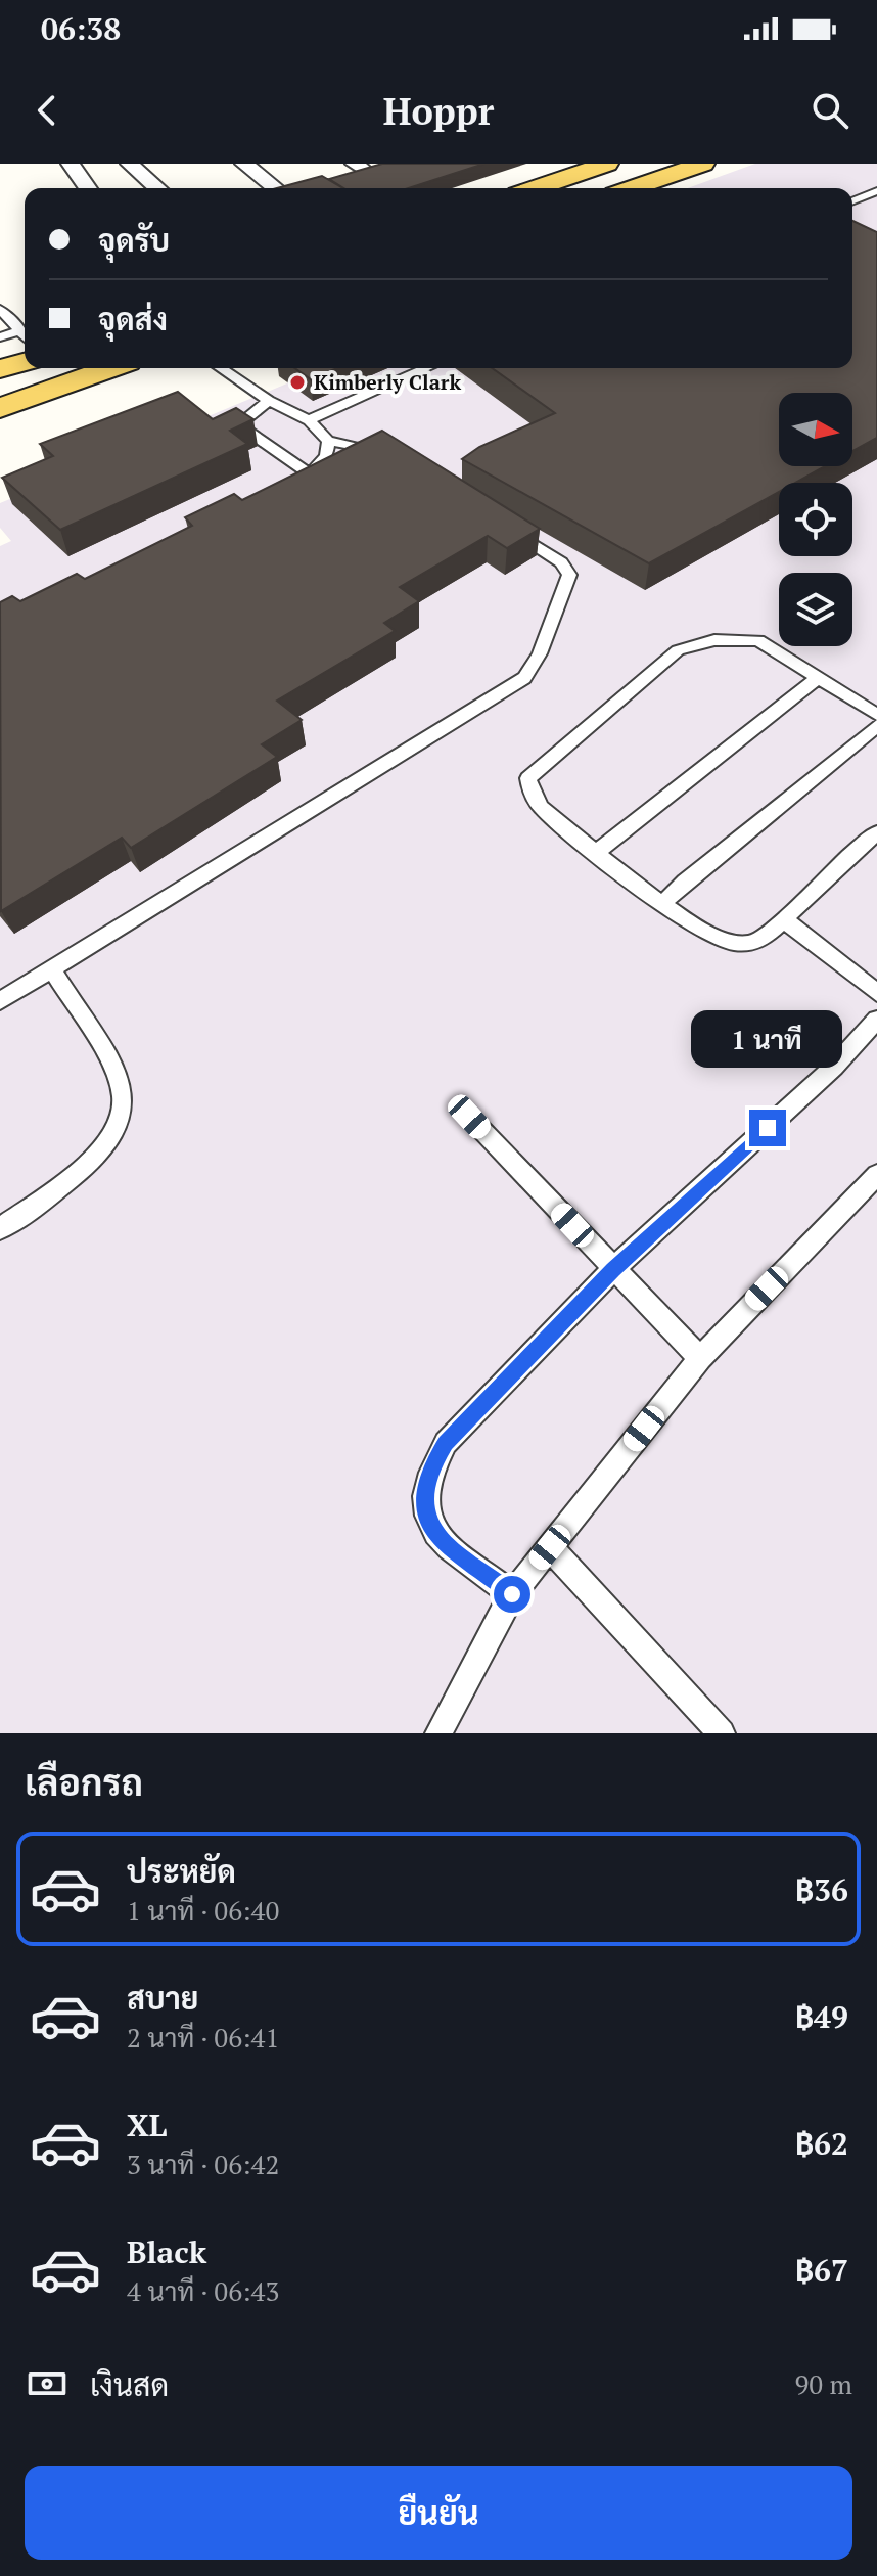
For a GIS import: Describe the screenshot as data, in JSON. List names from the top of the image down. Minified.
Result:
{"places":["Kimberly Clark"],"north":"right","page":{"status":"06:38","header":"Hoppr","banner":["จุดรับ","จุดส่ง"],"bubble":"1 นาที","heading":"เลือกรถ","list":[{"name":"ประหยัด","note":"1 นาที · 06:40","value":"฿36"},{"name":"สบาย","note":"2 นาที · 06:41","value":"฿49"},{"name":"XL","note":"3 นาที · 06:42","value":"฿62"},{"name":"Black","note":"4 นาที · 06:43","value":"฿67"}],"pay":["เงินสด","90 m"],"buttons":"ยืนยัน"}}
